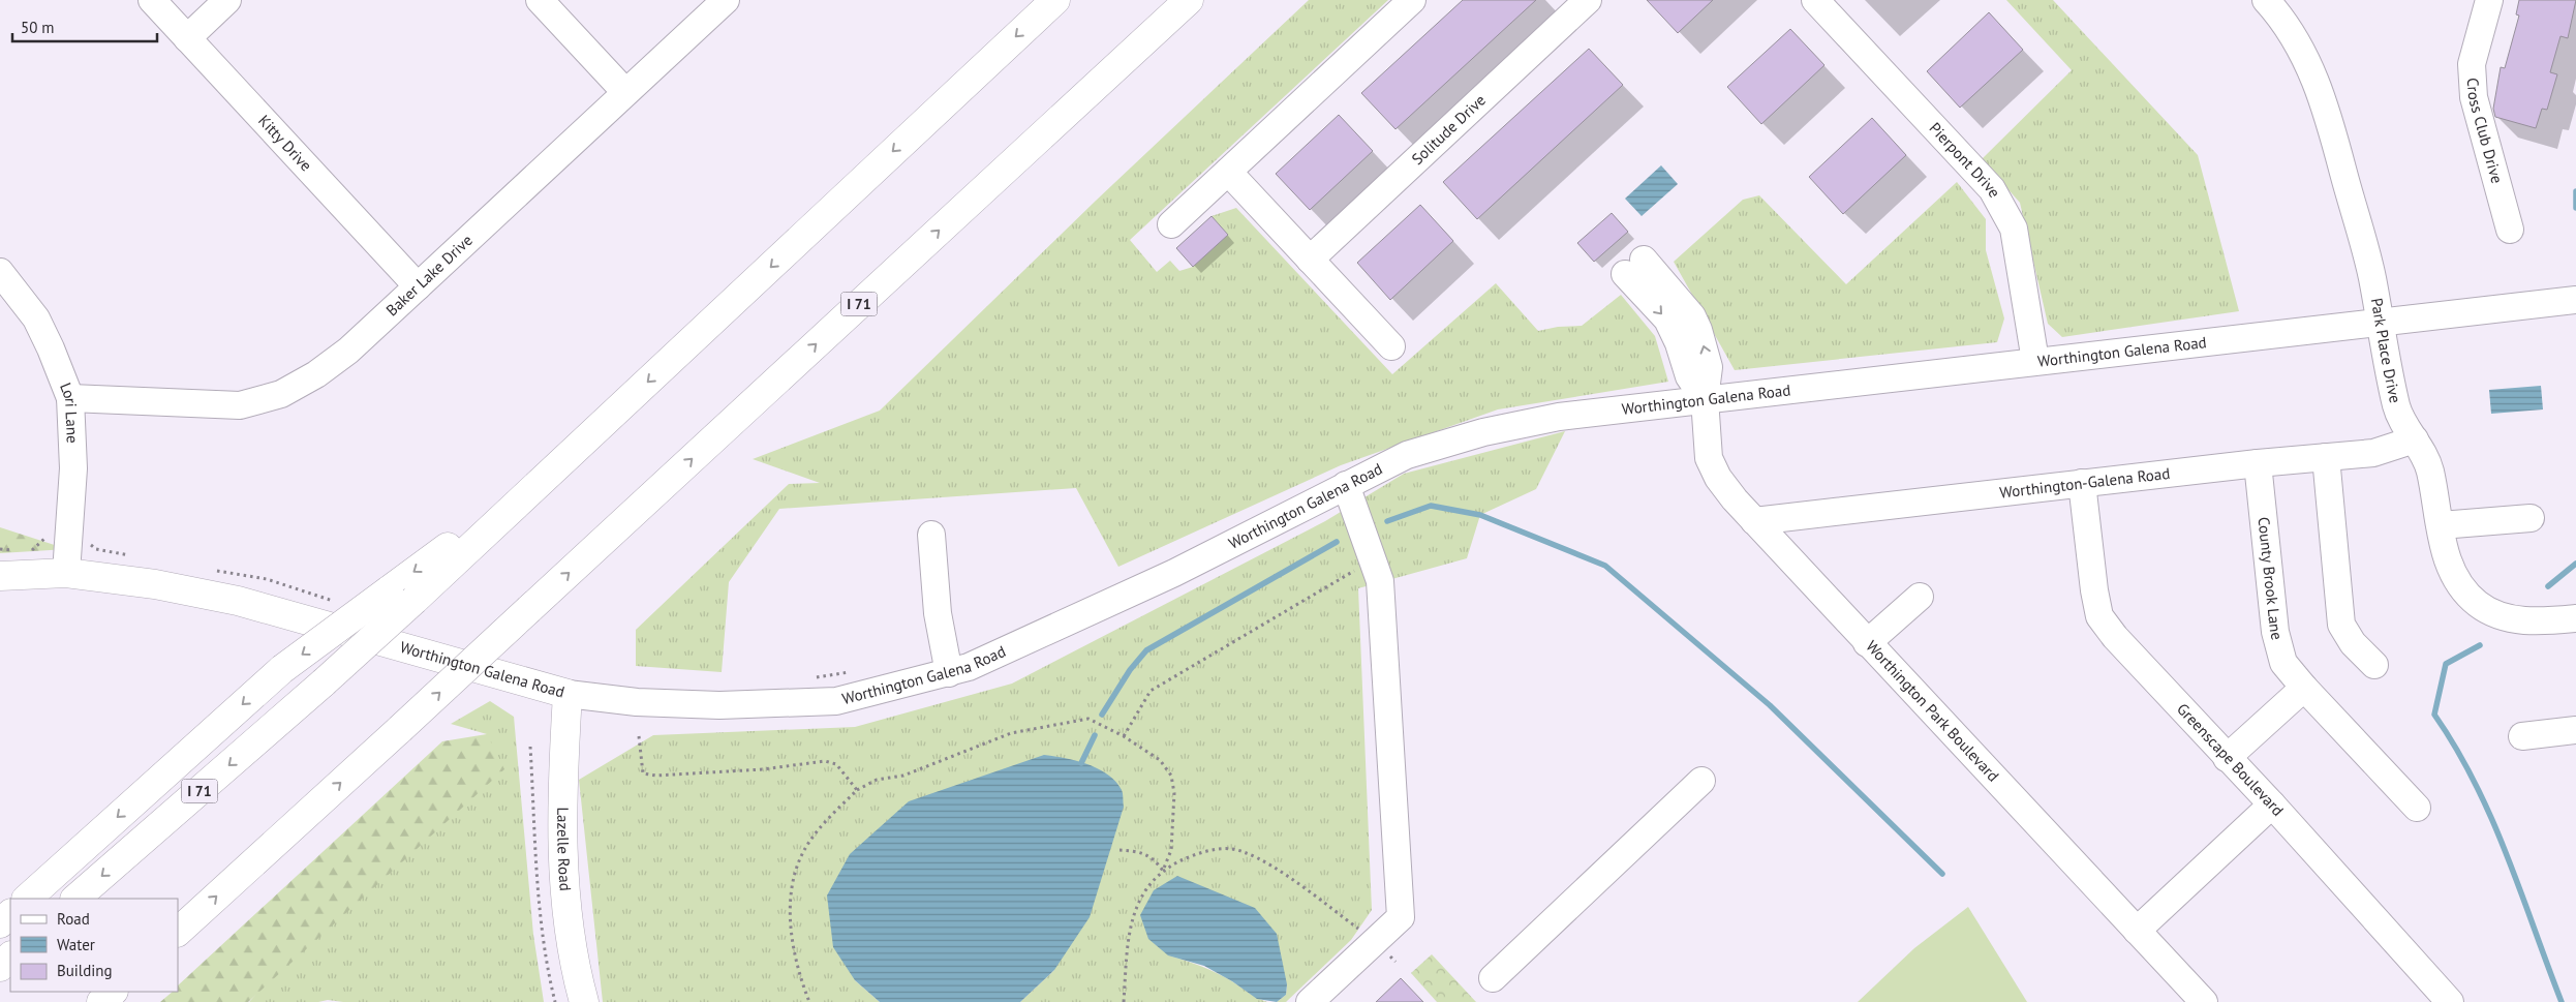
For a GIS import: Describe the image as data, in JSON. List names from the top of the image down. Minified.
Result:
{"streets":{"main road":["I 71","Worthington Galena Road","Lazelle Road"],"street":["Solitude Drive","Cross Club Drive","Kitty Drive","Pierpont Drive","Baker Lake Drive","Park Place Drive","Lori Lane","Worthington-Galena Road","County Brook Lane","Worthington Park Boulevard","Greenscape Boulevard"]},"crossings":[["Kitty Drive","Baker Lake Drive"],["Pierpont Drive","Worthington Galena Road"],["Baker Lake Drive","Lori Lane"],["Worthington Galena Road","Park Place Drive"],["Worthington Galena Road","Lori Lane"],["Worthington Galena Road","Worthington Park Boulevard"],["Worthington Galena Road","Lazelle Road"],["Park Place Drive","Worthington-Galena Road"],["Worthington-Galena Road","County Brook Lane"],["Worthington-Galena Road","Worthington Park Boulevard"],["Worthington-Galena Road","Greenscape Boulevard"]],"legend":["Road","Water","Building"],"scale_bar":"50 m"}
